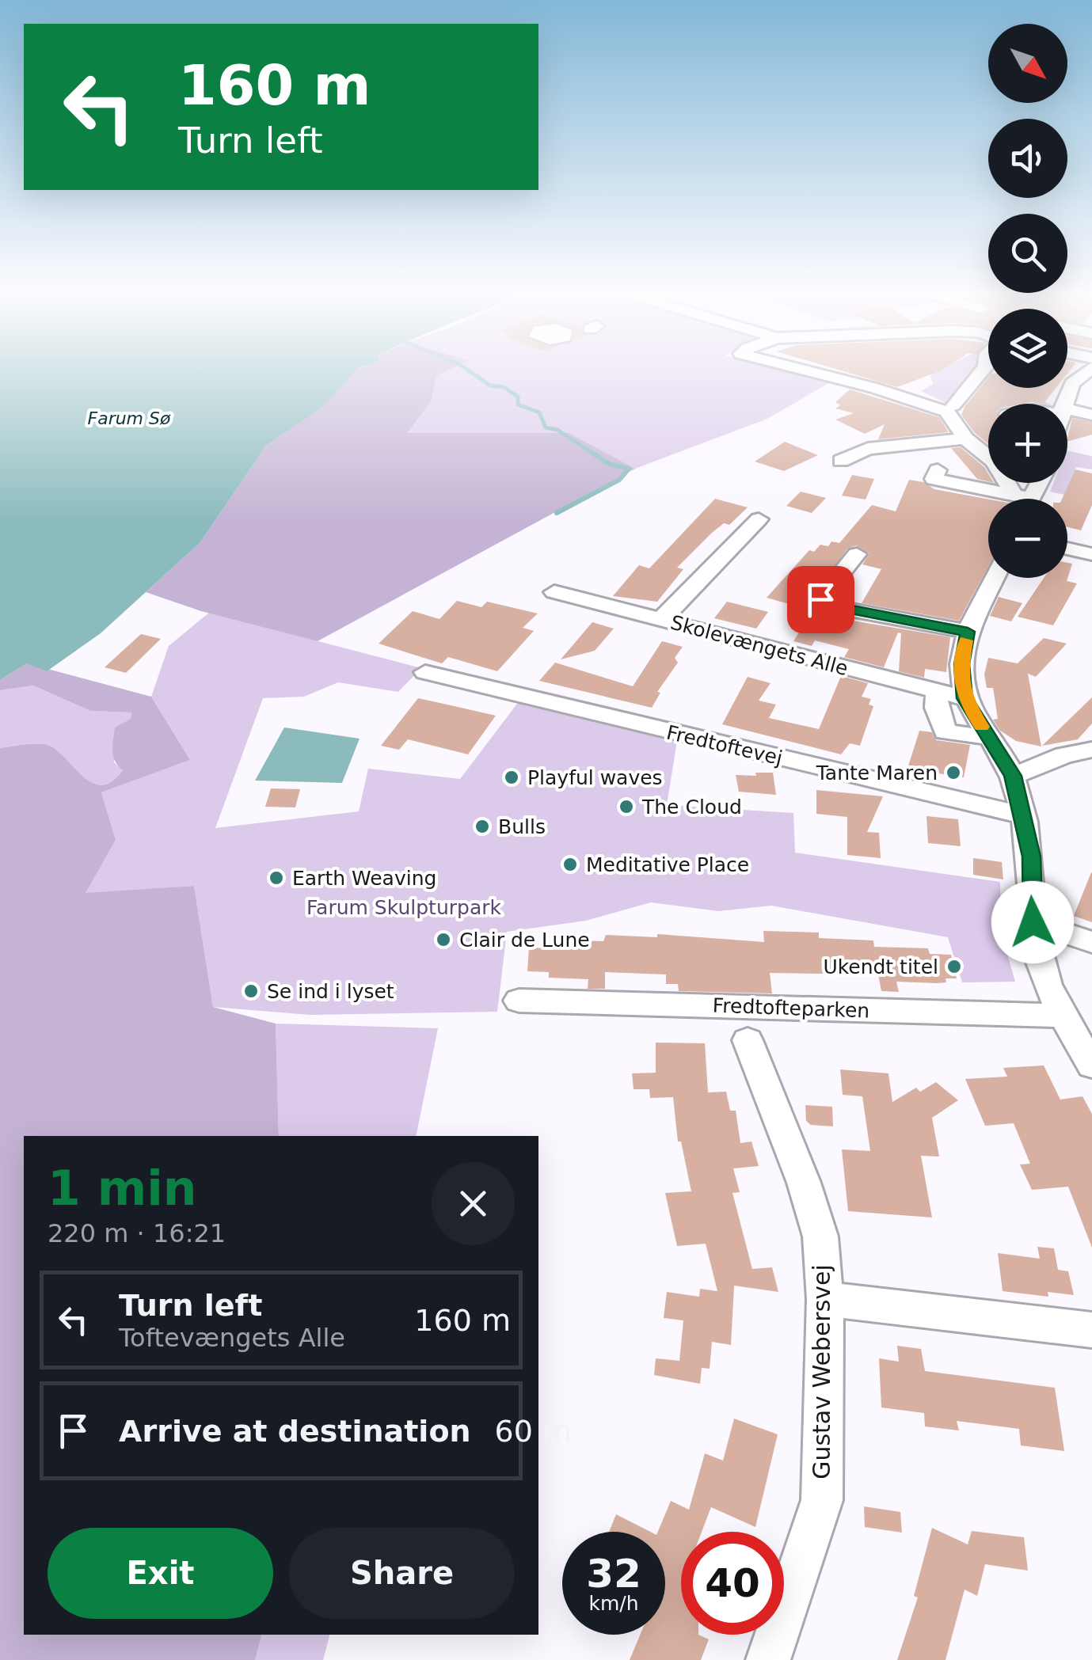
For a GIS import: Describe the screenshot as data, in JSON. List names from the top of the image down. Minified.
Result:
{"streets":{"street":["Skolevængets Alle","Fredtoftevej","Fredtofteparken","Gustav Webersvej"]},"water":["Farum Sø"],"parks":["Farum Skulpturpark"],"places":["Tante Maren","Playful waves","The Cloud","Bulls","Meditative Place","Earth Weaving","Clair de Lune","Ukendt titel","Se ind i lyset"],"north":"bottom right","page":{"map_buttons":["+","−"],"turn":["160 m","Turn left"],"heading":["1 min","220 m · 16:21"],"list":[{"name":"Turn left","note":"Toftevængets Alle","value":"160 m"},{"name":"Arrive at destination","value":"60 m"}],"buttons":["Exit","Share"],"speed":"32 km/h","limit":"40"}}
